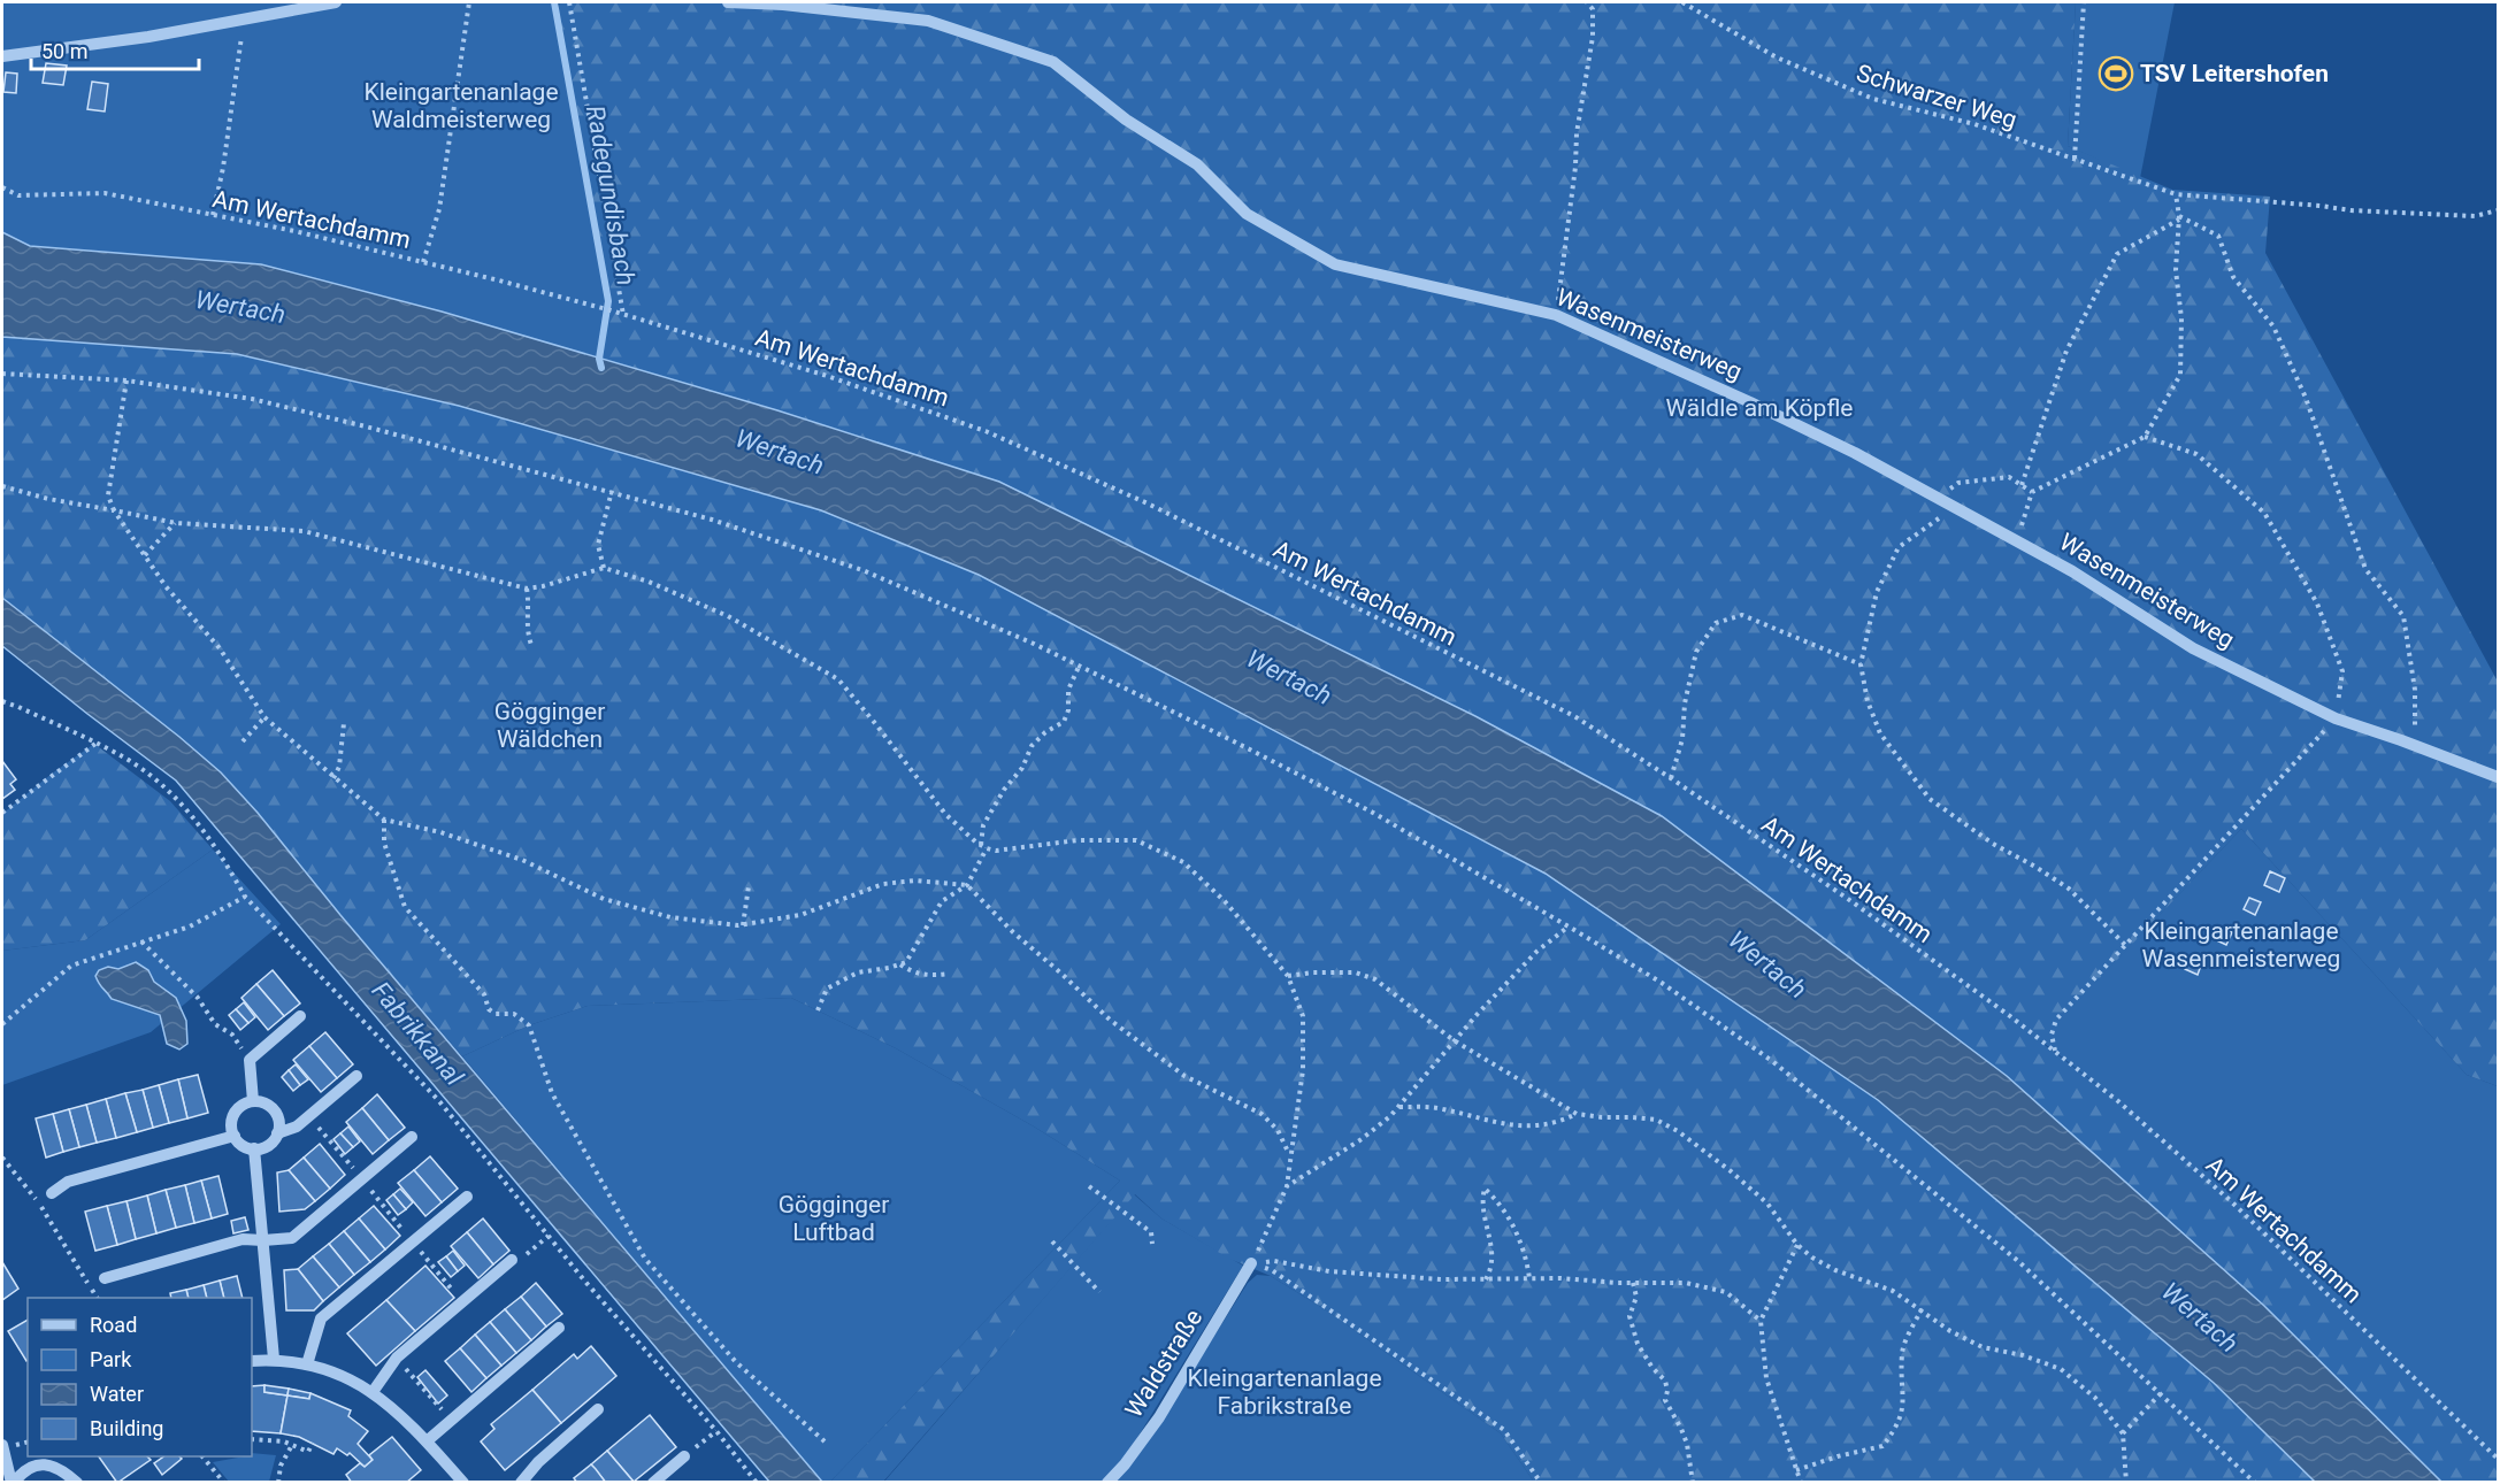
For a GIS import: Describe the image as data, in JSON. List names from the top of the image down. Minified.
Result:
{"streets":{"street":["Wasenmeisterweg","Waldstraße"],"path":["Schwarzer Weg","Am Wertachdamm"]},"water":["Radegundisbach","Wertach","Fabrikkanal"],"parks":["Kleingartenanlage Waldmeisterweg","Wäldle am Köpfle","Gögginger Wäldchen","Kleingartenanlage Wasenmeisterweg","Gögginger Luftbad","Kleingartenanlage Fabrikstraße"],"places":{"sports":["TSV Leitershofen"]},"legend":["Road","Park","Water","Building"],"scale_bar":"50 m"}
